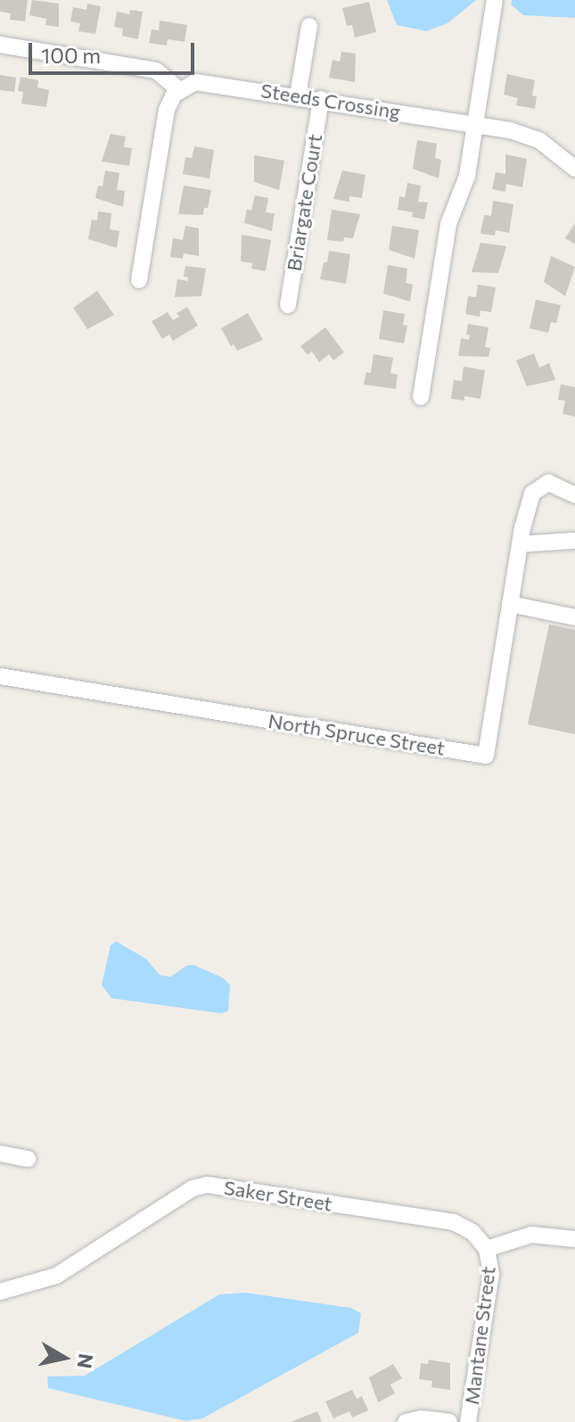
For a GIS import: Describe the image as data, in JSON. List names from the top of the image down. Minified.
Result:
{"streets":{"street":["Steeds Crossing","Briargate Court","North Spruce Street","Saker Street","Mantane Street"]},"crossings":[["Steeds Crossing","Briargate Court"],["Saker Street","Mantane Street"]],"scale_bar":"100 m","north":"right"}
